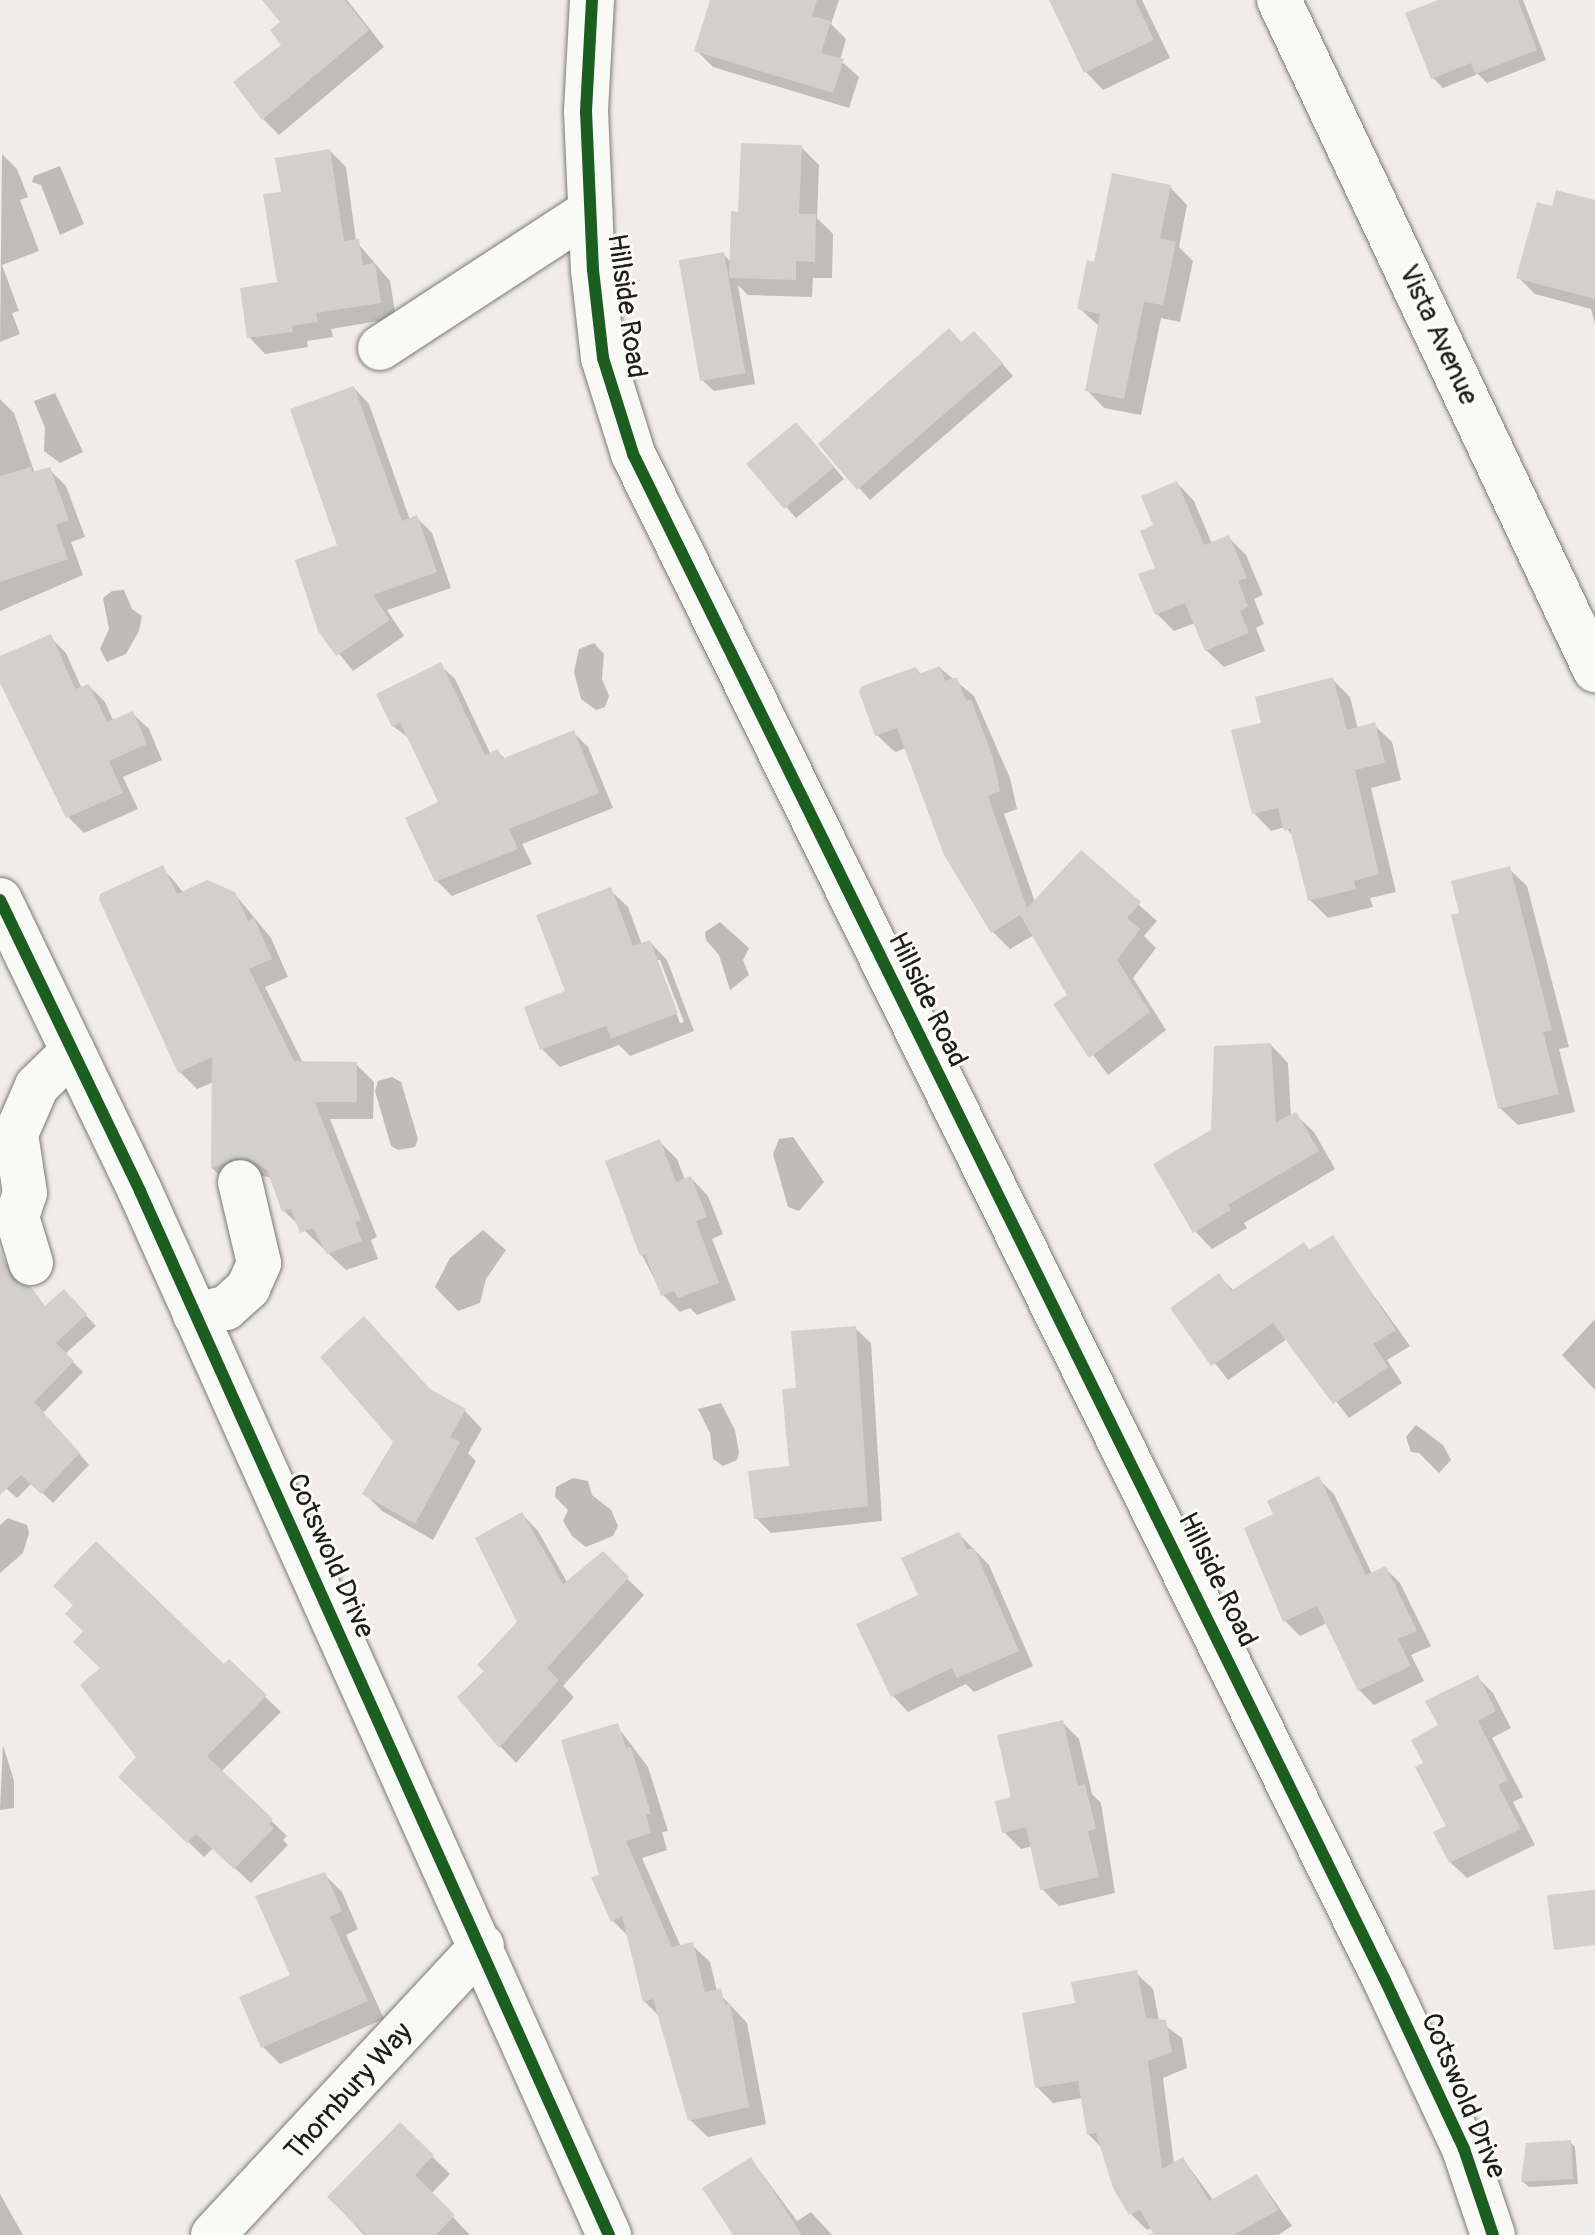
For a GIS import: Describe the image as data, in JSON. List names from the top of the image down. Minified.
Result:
{"streets":{"street":["Hillside Road","Vista Avenue","Cotswold Drive","Thornbury Way"]},"crossings":[["Hillside Road","Cotswold Drive"],["Cotswold Drive","Thornbury Way"]]}
